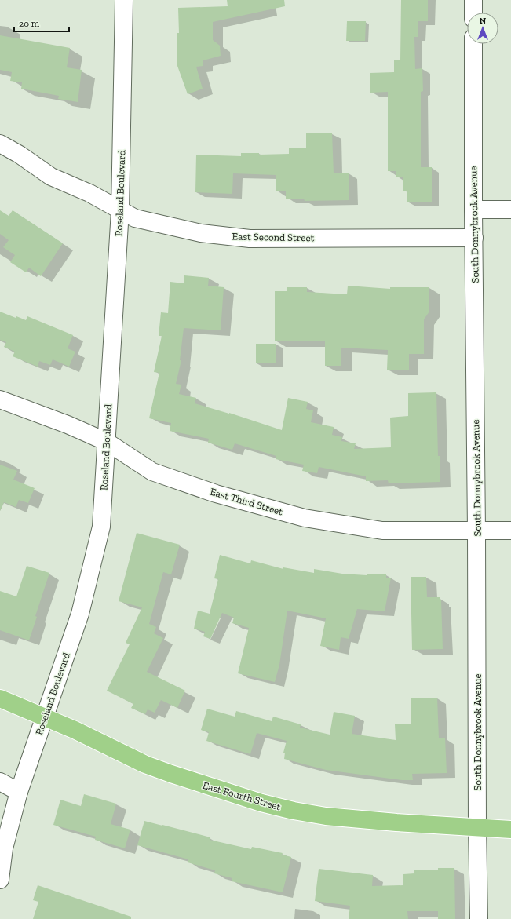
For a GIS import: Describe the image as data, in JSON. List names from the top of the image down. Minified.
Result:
{"streets":{"main road":["East Fourth Street"],"street":["Roseland Boulevard","South Donnybrook Avenue","East Second Street","East Third Street"]},"crossings":[["Roseland Boulevard","East Second Street"],["Roseland Boulevard","East Third Street"],["Roseland Boulevard","East Fourth Street"],["South Donnybrook Avenue","East Second Street"],["South Donnybrook Avenue","East Third Street"],["South Donnybrook Avenue","East Fourth Street"]],"scale_bar":"20 m","north":"top"}
